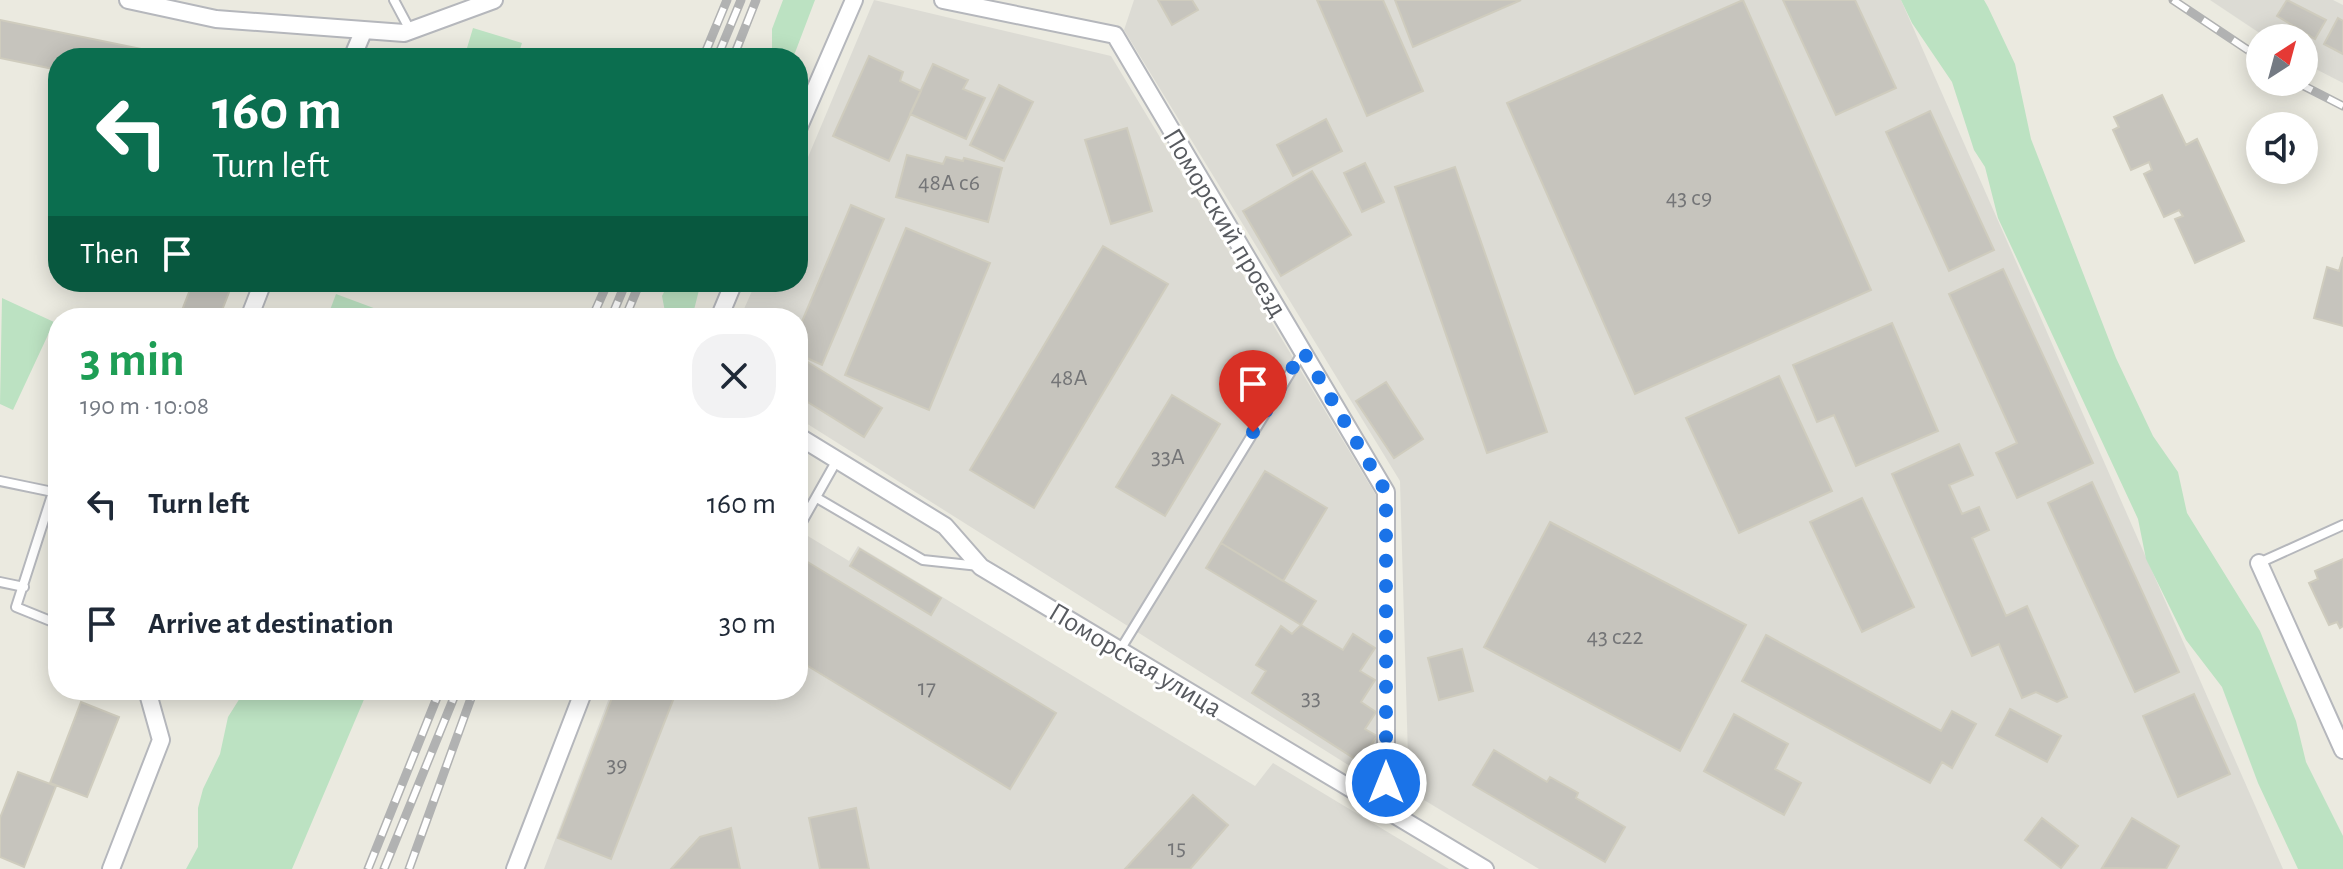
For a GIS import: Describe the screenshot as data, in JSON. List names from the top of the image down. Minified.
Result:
{"streets":{"street":["Поморский проезд","Поморская улица"]},"crossings":[["Поморский проезд","Поморская улица"]],"house_numbers":["48А с6","43 с9","48А","33А","43 с22","17","33","39","15"],"north":"top right","page":{"turn":["160 m","Turn left"],"then":"Then","heading":["3 min","190 m · 10:08"],"list":[{"name":"Turn left","value":"160 m"},{"name":"Arrive at destination","value":"30 m"}]}}
